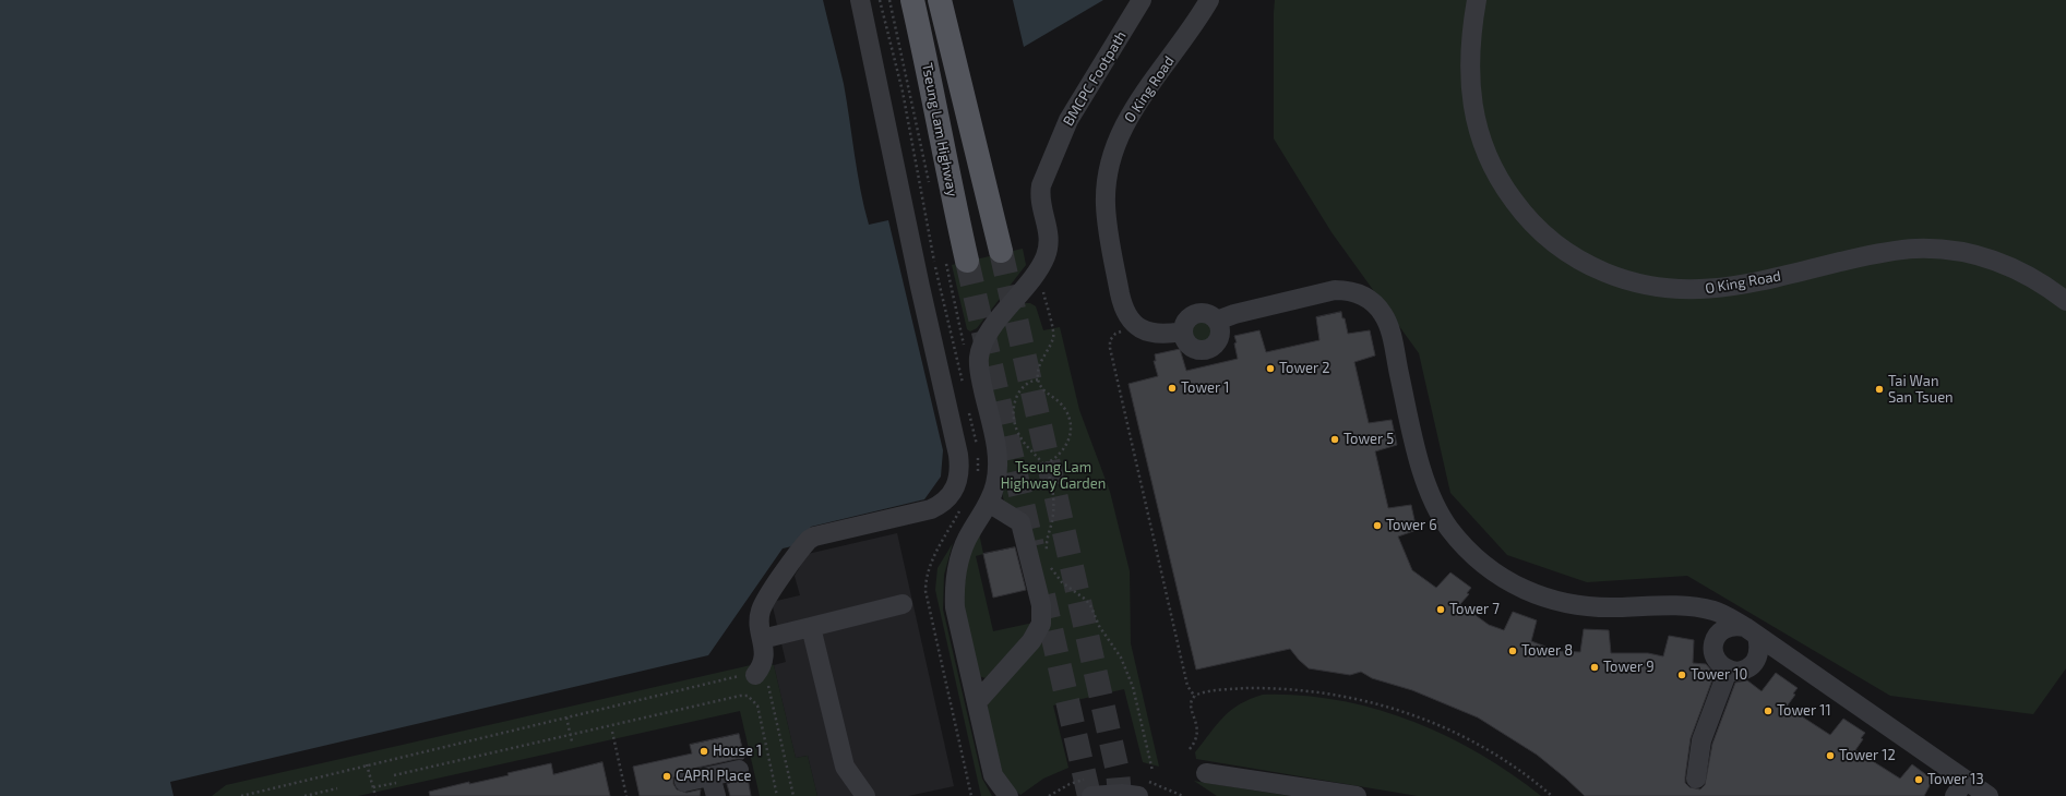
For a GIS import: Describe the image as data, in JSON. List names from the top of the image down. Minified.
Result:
{"streets":{"main road":["Tseung Lam Highway"],"street":["BMCPC Footpath","O King Road"]},"parks":["Tseung Lam Highway Garden"],"places":["Tower 2","Tower 1","Tai Wan San Tsuen","Tower 5","Tower 6","Tower 7","Tower 8","Tower 9","Tower 10","Tower 11","House 1","Tower 12","CAPRI Place","Tower 13"]}
